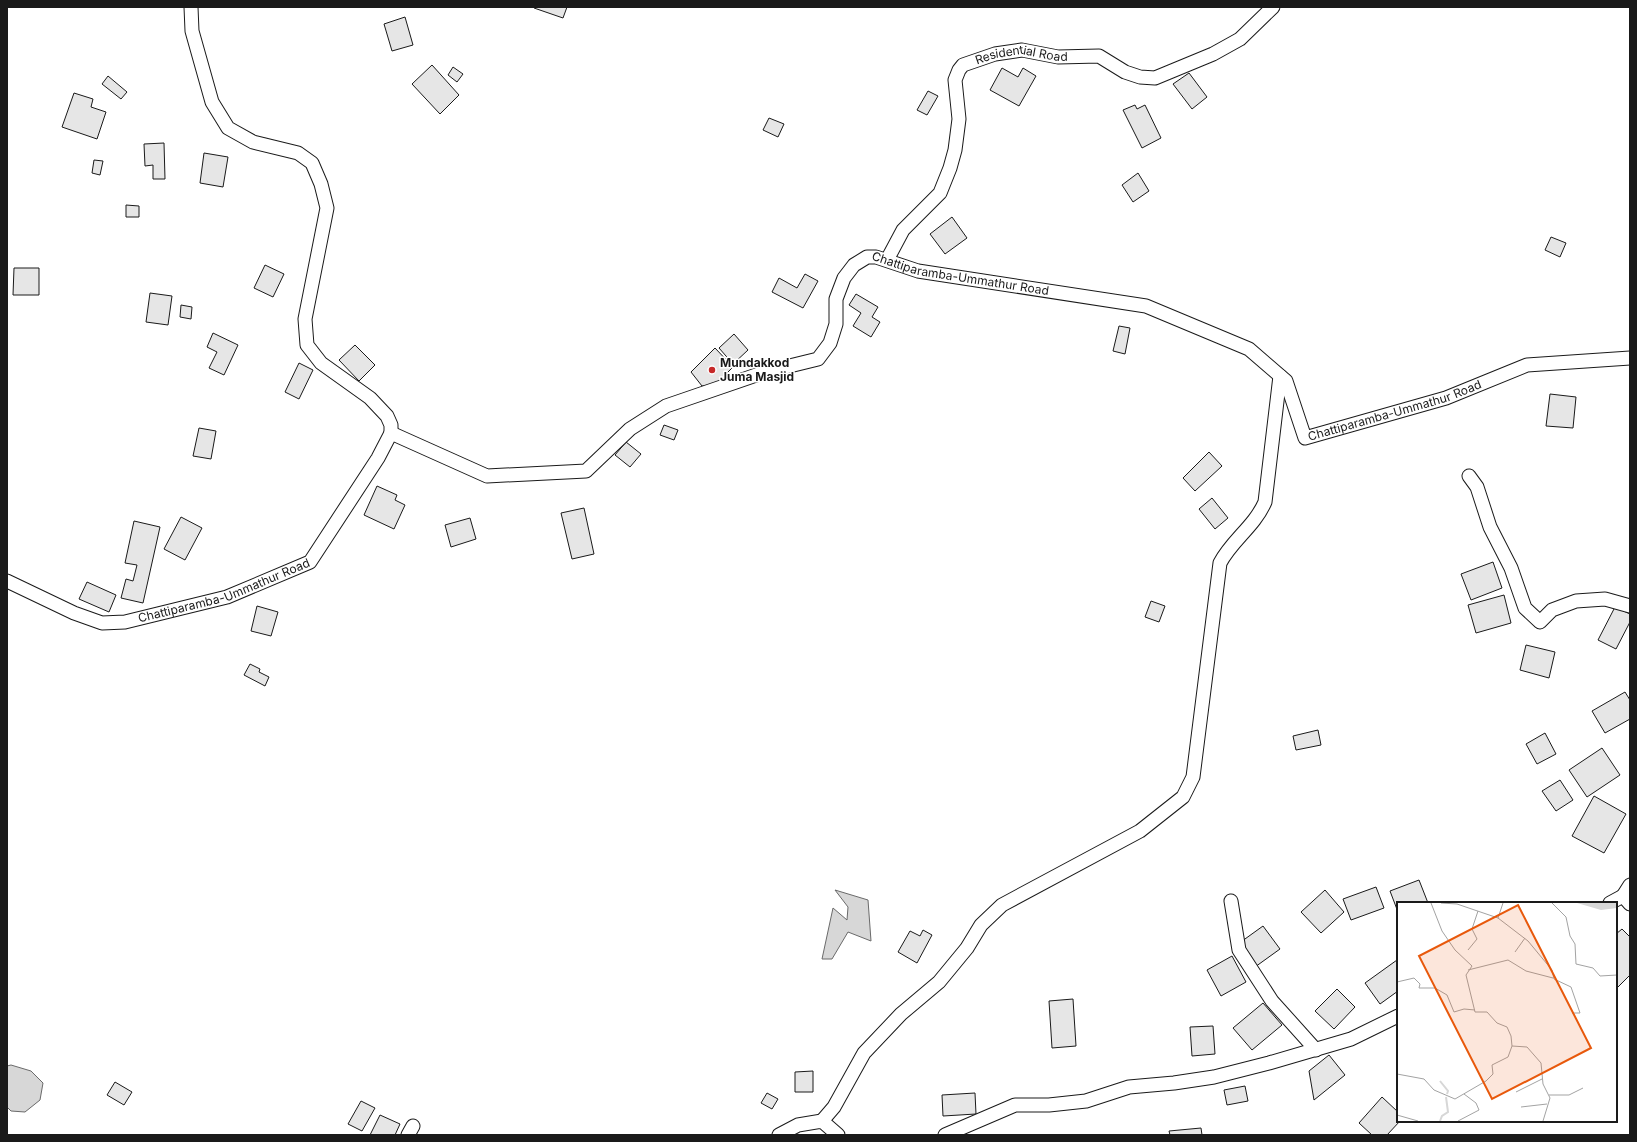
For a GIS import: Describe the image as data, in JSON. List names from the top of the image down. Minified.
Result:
{"streets":{"street":["Residential Road","Chattiparamba-Ummathur Road"]},"crossings":[["Residential Road","Chattiparamba-Ummathur Road"]],"places":["Mundakkod Juma Masjid"]}
